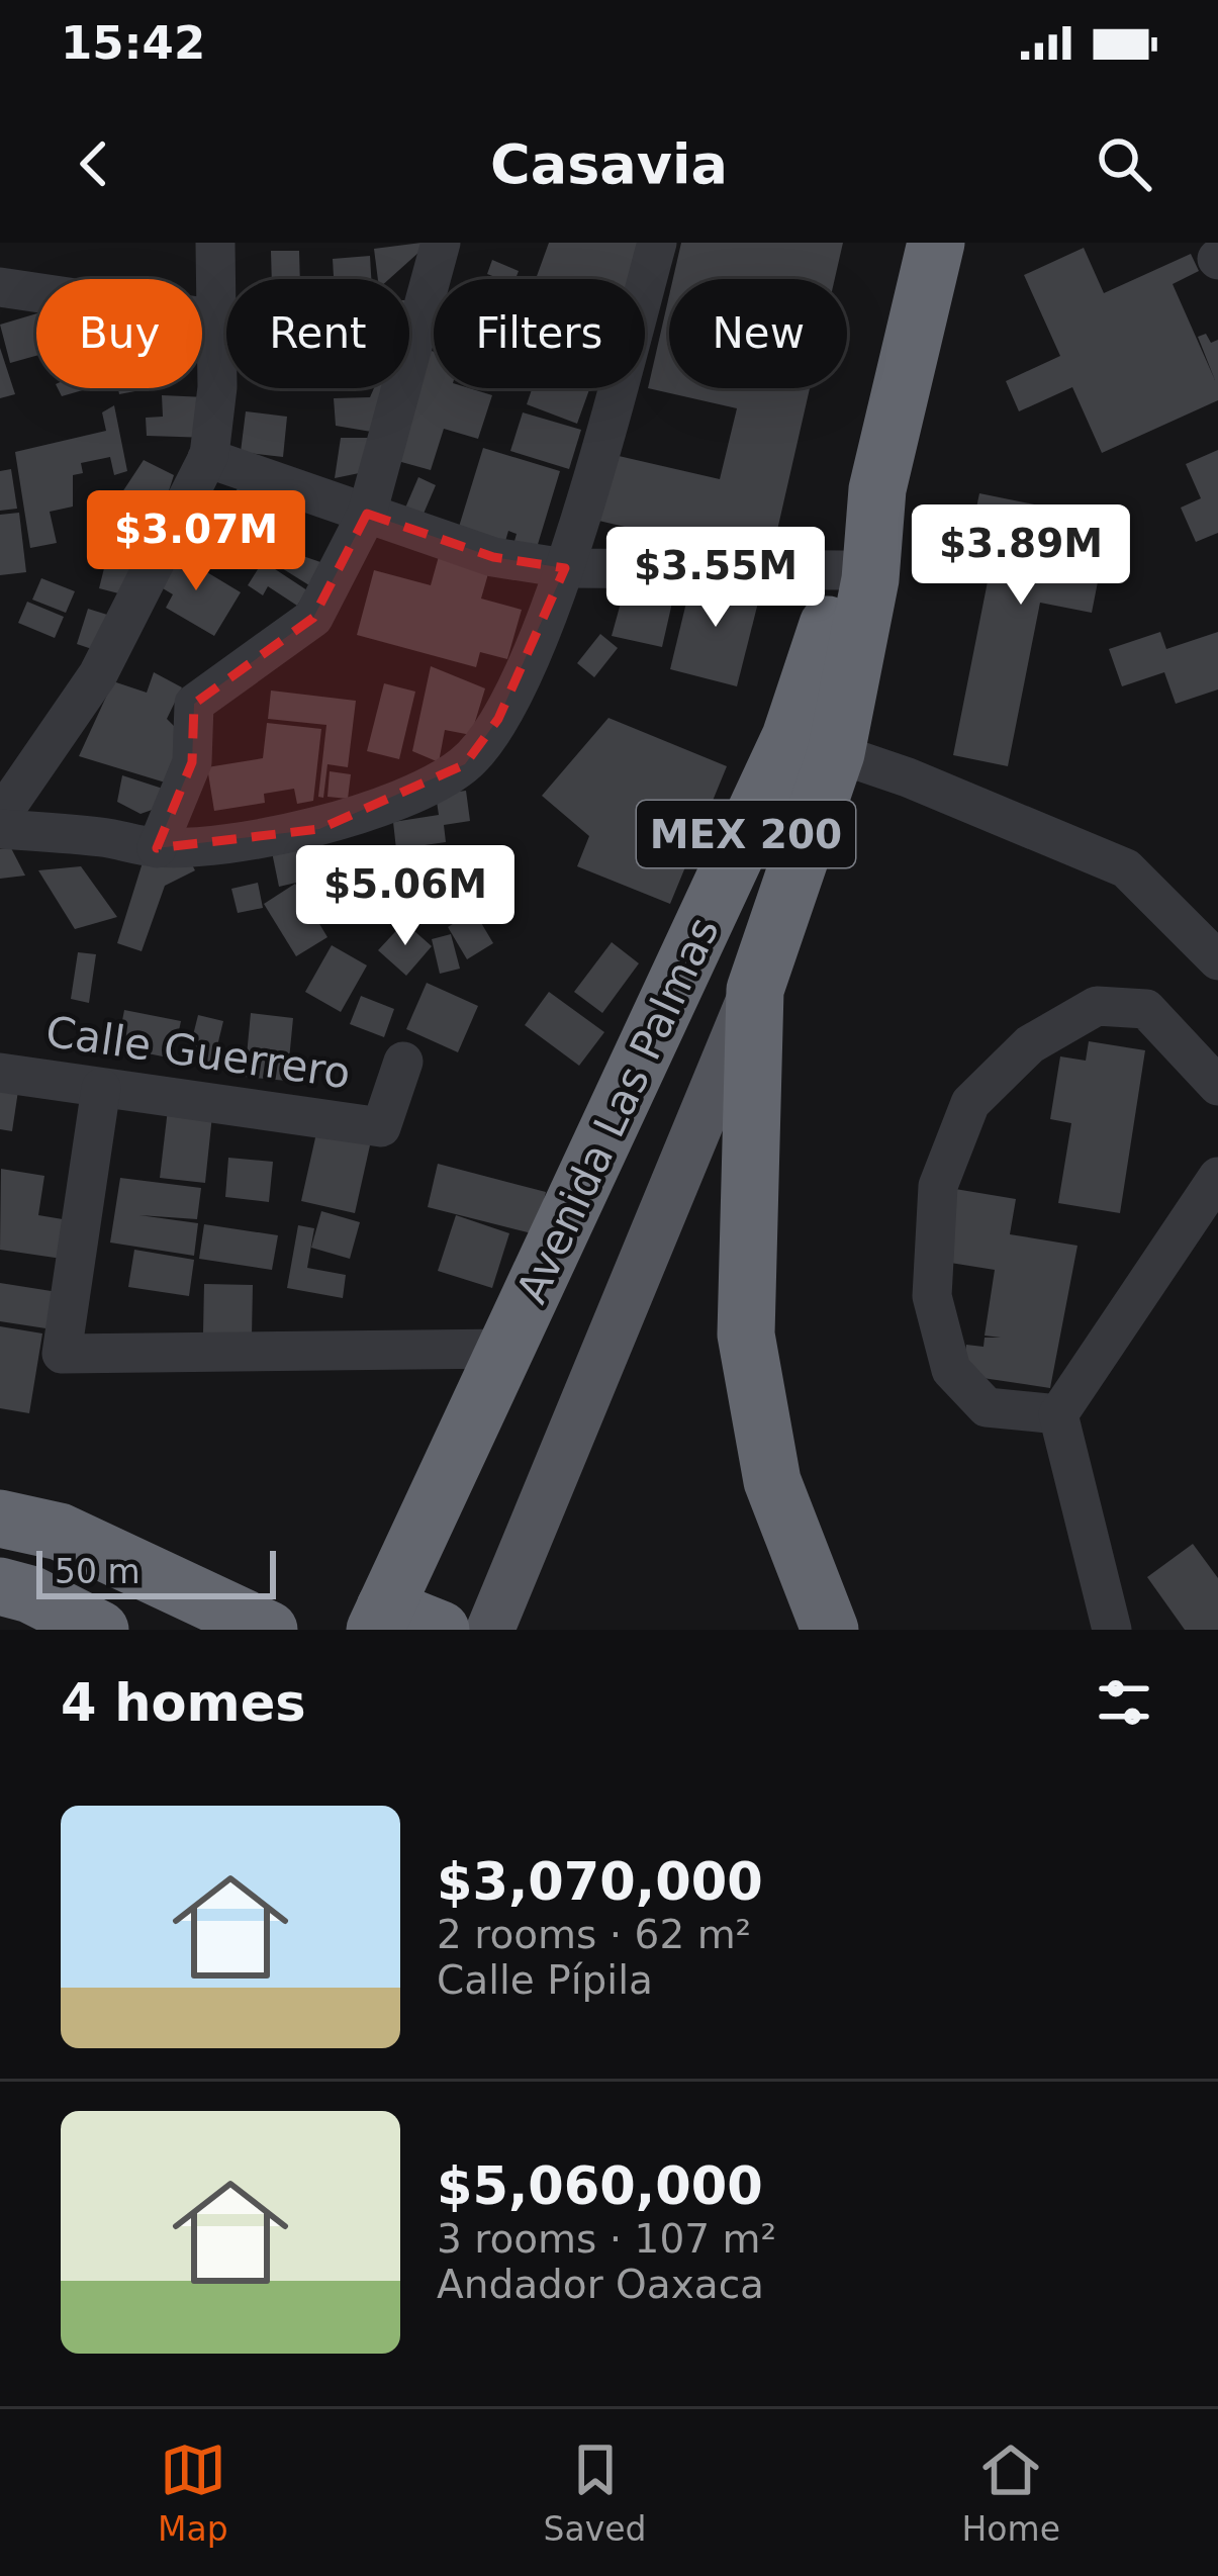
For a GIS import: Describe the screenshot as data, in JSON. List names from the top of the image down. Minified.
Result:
{"streets":{"highway":["MEX 200","Avenida Las Palmas"],"street":["Calle Guerrero"]},"crossings":[["MEX 200","Avenida Las Palmas"]],"scale_bar":"50 m","page":{"status":"15:42","header":"Casavia","chip":["Buy","Rent","Filters","New"],"price":["$3.07M","$3.89M","$3.55M","$5.06M"],"scale":"50 m","heading":"4 homes","list":[{"name":"$3,070,000","note":"2 rooms · 62 m² · Calle Pípila"},{"name":"$5,060,000","note":"3 rooms · 107 m² · Andador Oaxaca"}],"tabs":["Map","Saved","Home"]}}
